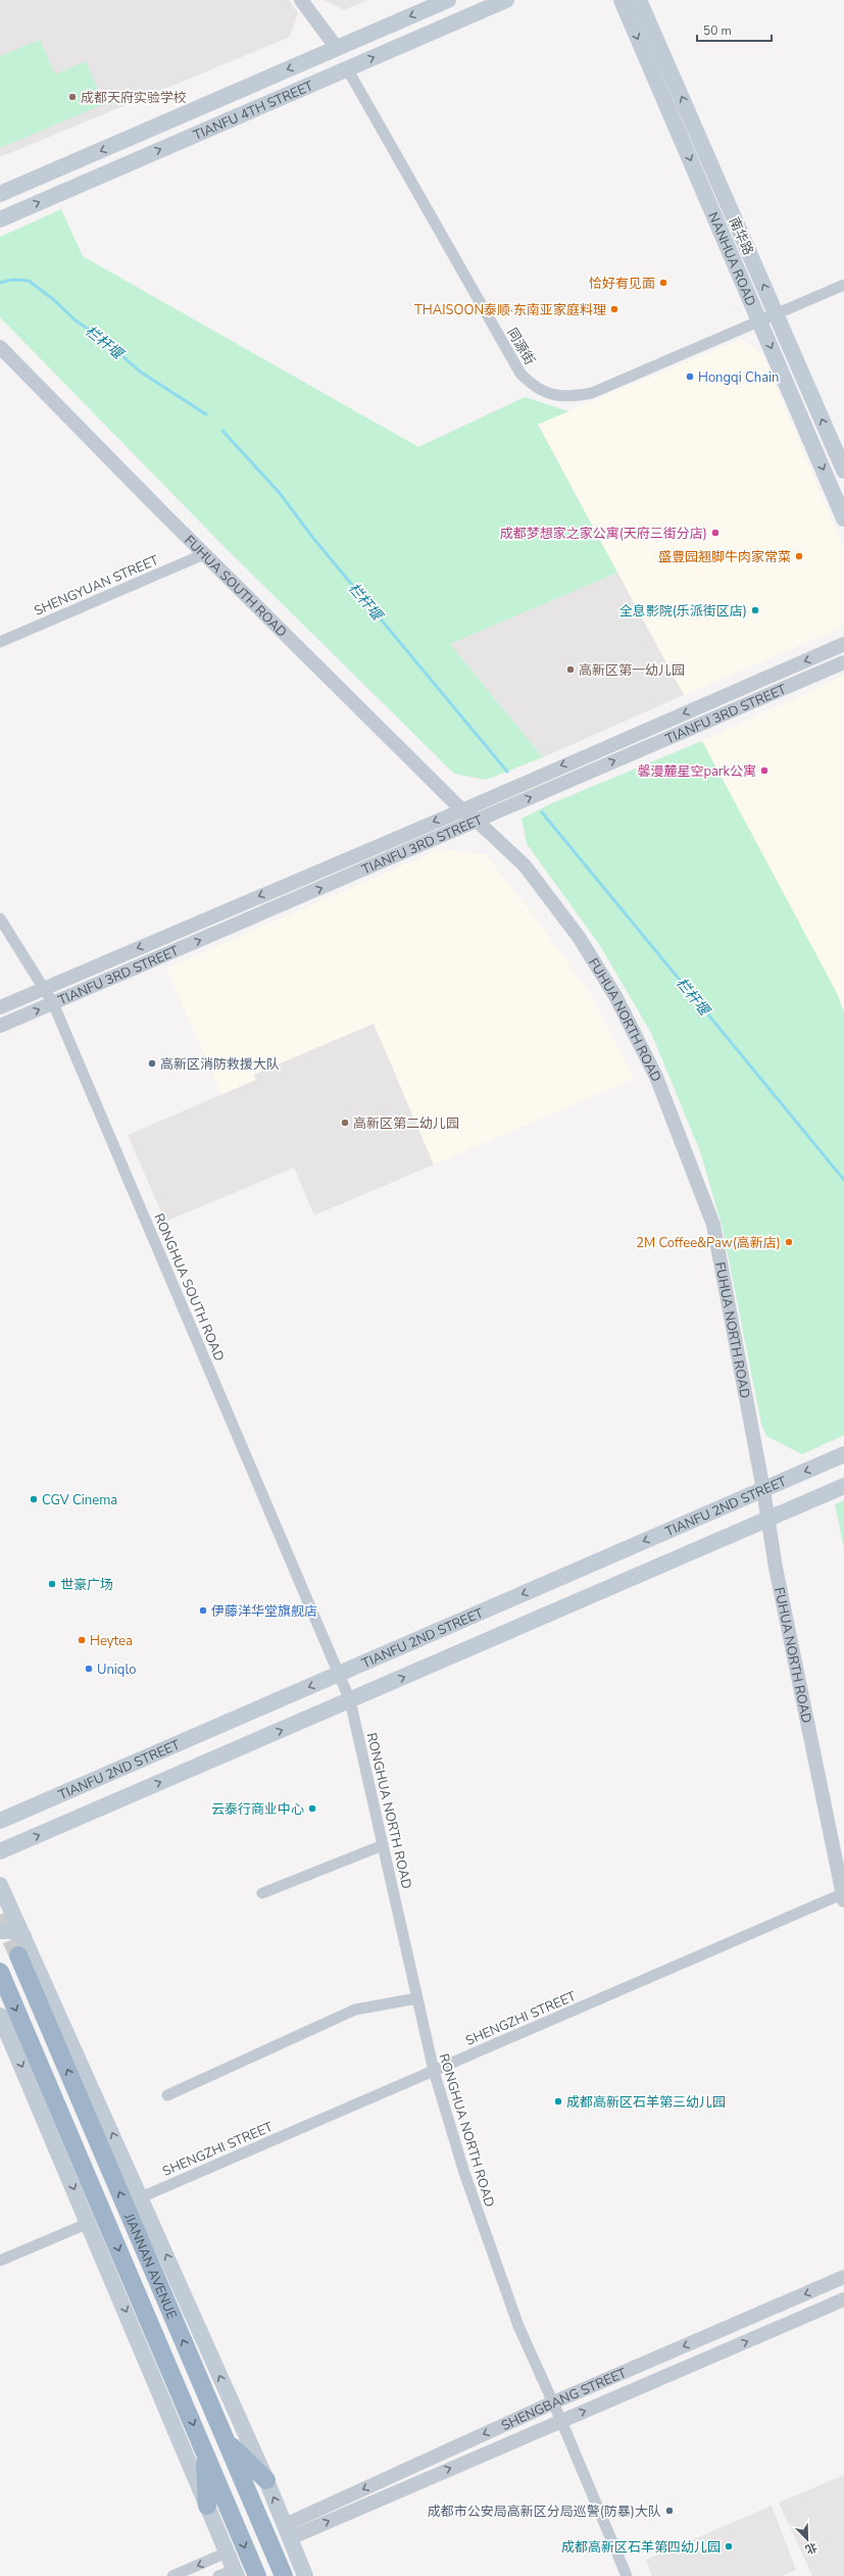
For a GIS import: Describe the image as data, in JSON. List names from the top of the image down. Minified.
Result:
{"streets":{"highway":["JIANNAN AVENUE"],"main road":["TIANFU 4TH STREET","南华路","NANHUA ROAD","TIANFU 2ND STREET"],"street":["同源街","SHENGYUAN STREET","FUHUA SOUTH ROAD","TIANFU 3RD STREET","FUHUA NORTH ROAD","RONGHUA SOUTH ROAD","RONGHUA NORTH ROAD","SHENGZHI STREET","SHENGBANG STREET"]},"crossings":[["TIANFU 4TH STREET","同源街"],["南华路","同源街"],["NANHUA ROAD","同源街"],["SHENGYUAN STREET","FUHUA SOUTH ROAD"],["FUHUA SOUTH ROAD","TIANFU 3RD STREET"],["FUHUA SOUTH ROAD","FUHUA NORTH ROAD"],["TIANFU 3RD STREET","FUHUA NORTH ROAD"],["TIANFU 3RD STREET","RONGHUA SOUTH ROAD"],["FUHUA NORTH ROAD","TIANFU 2ND STREET"],["FUHUA NORTH ROAD","SHENGZHI STREET"],["RONGHUA SOUTH ROAD","TIANFU 2ND STREET"],["RONGHUA SOUTH ROAD","RONGHUA NORTH ROAD"],["TIANFU 2ND STREET","RONGHUA NORTH ROAD"],["RONGHUA NORTH ROAD","SHENGZHI STREET"],["RONGHUA NORTH ROAD","SHENGBANG STREET"]],"one_way":["南华路","NANHUA ROAD"],"water":["栏杆堰"],"places":["成都天府实验学校","恰好有见面","THAISOON泰顺·东南亚家庭料理","Hongqi Chain","成都梦想家之家公寓(天府三街分店)","盛豊园翘脚牛肉家常菜","全息影院(乐派街区店)","高新区第一幼儿园","馨漫麓星空park公寓","高新区消防救援大队","高新区第二幼儿园","2M Coffee&Paw(高新店)","CGV Cinema","世豪广场","伊藤洋华堂旗舰店","Heytea","Uniqlo","云泰行商业中心","成都高新区石羊第三幼儿园","成都市公安局高新区分局巡警(防暴)大队","成都高新区石羊第四幼儿园"],"scale_bar":"50 m","north":"bottom right"}
